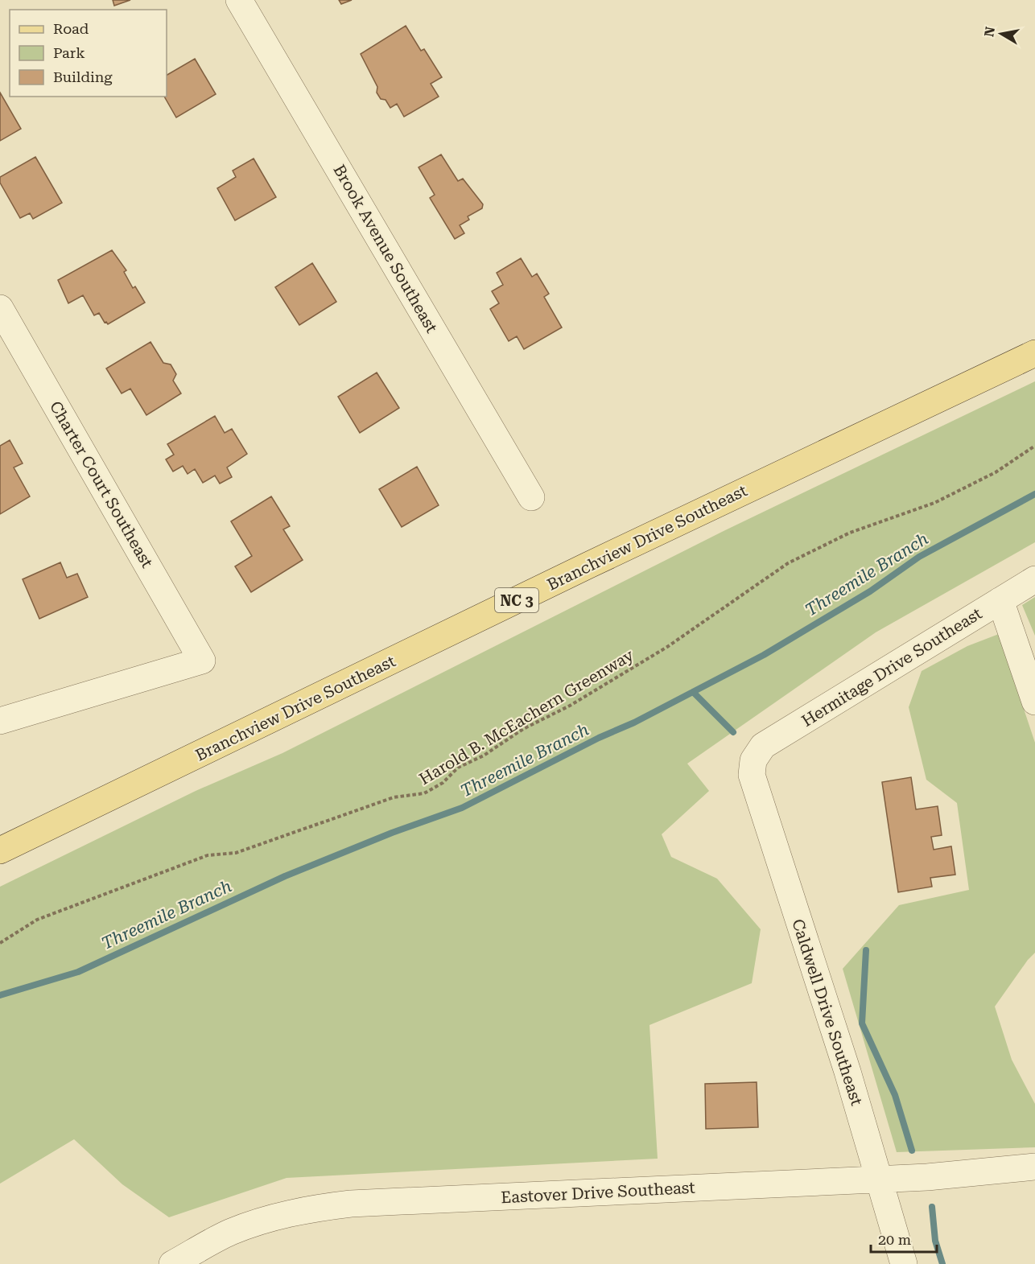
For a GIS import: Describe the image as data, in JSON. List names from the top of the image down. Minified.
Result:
{"streets":{"main road":["Branchview Drive Southeast","NC 3"],"street":["Brook Avenue Southeast","Charter Court Southeast","Hermitage Drive Southeast","Caldwell Drive Southeast","Eastover Drive Southeast"],"path":["Harold B. McEachern Greenway"]},"crossings":[["Hermitage Drive Southeast","Caldwell Drive Southeast"],["Caldwell Drive Southeast","Eastover Drive Southeast"]],"water":["Threemile Branch"],"legend":["Road","Park","Building"],"scale_bar":"20 m","north":"left"}
